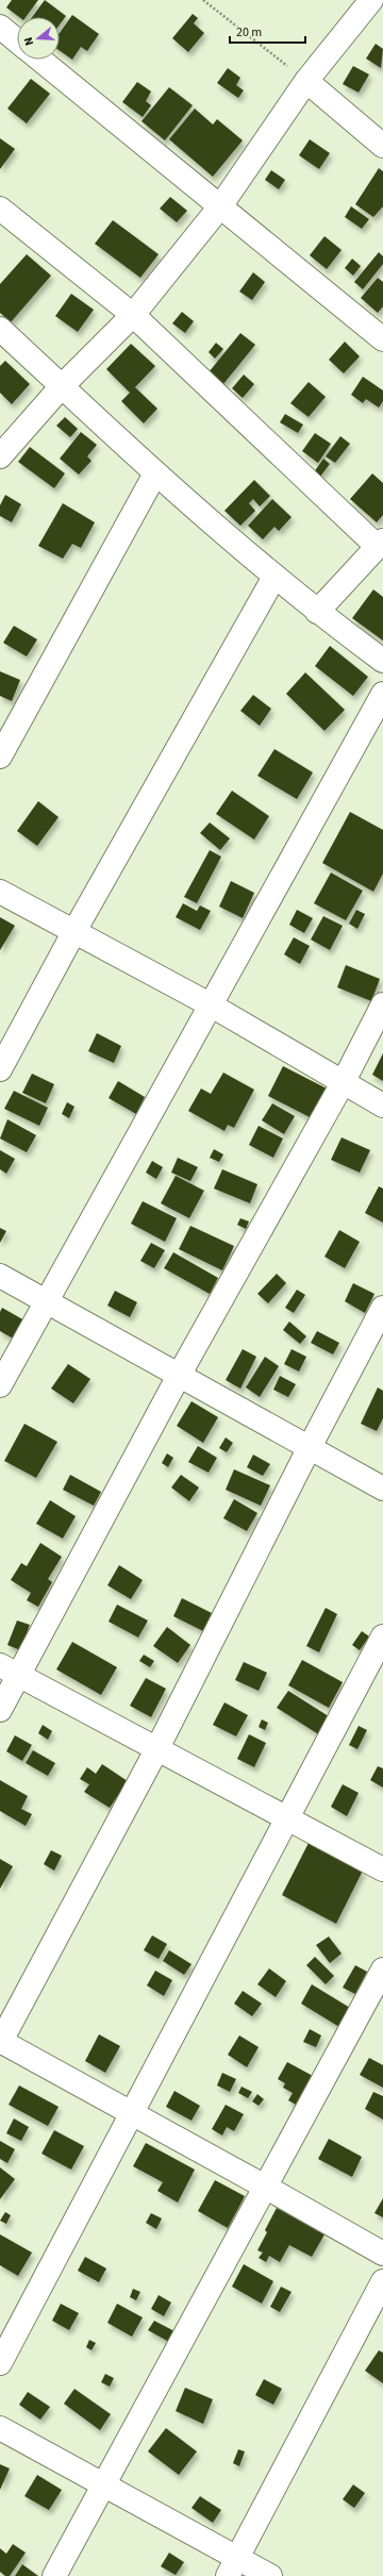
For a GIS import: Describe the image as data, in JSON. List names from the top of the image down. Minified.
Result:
{"scale_bar":"20 m","north":"left"}
